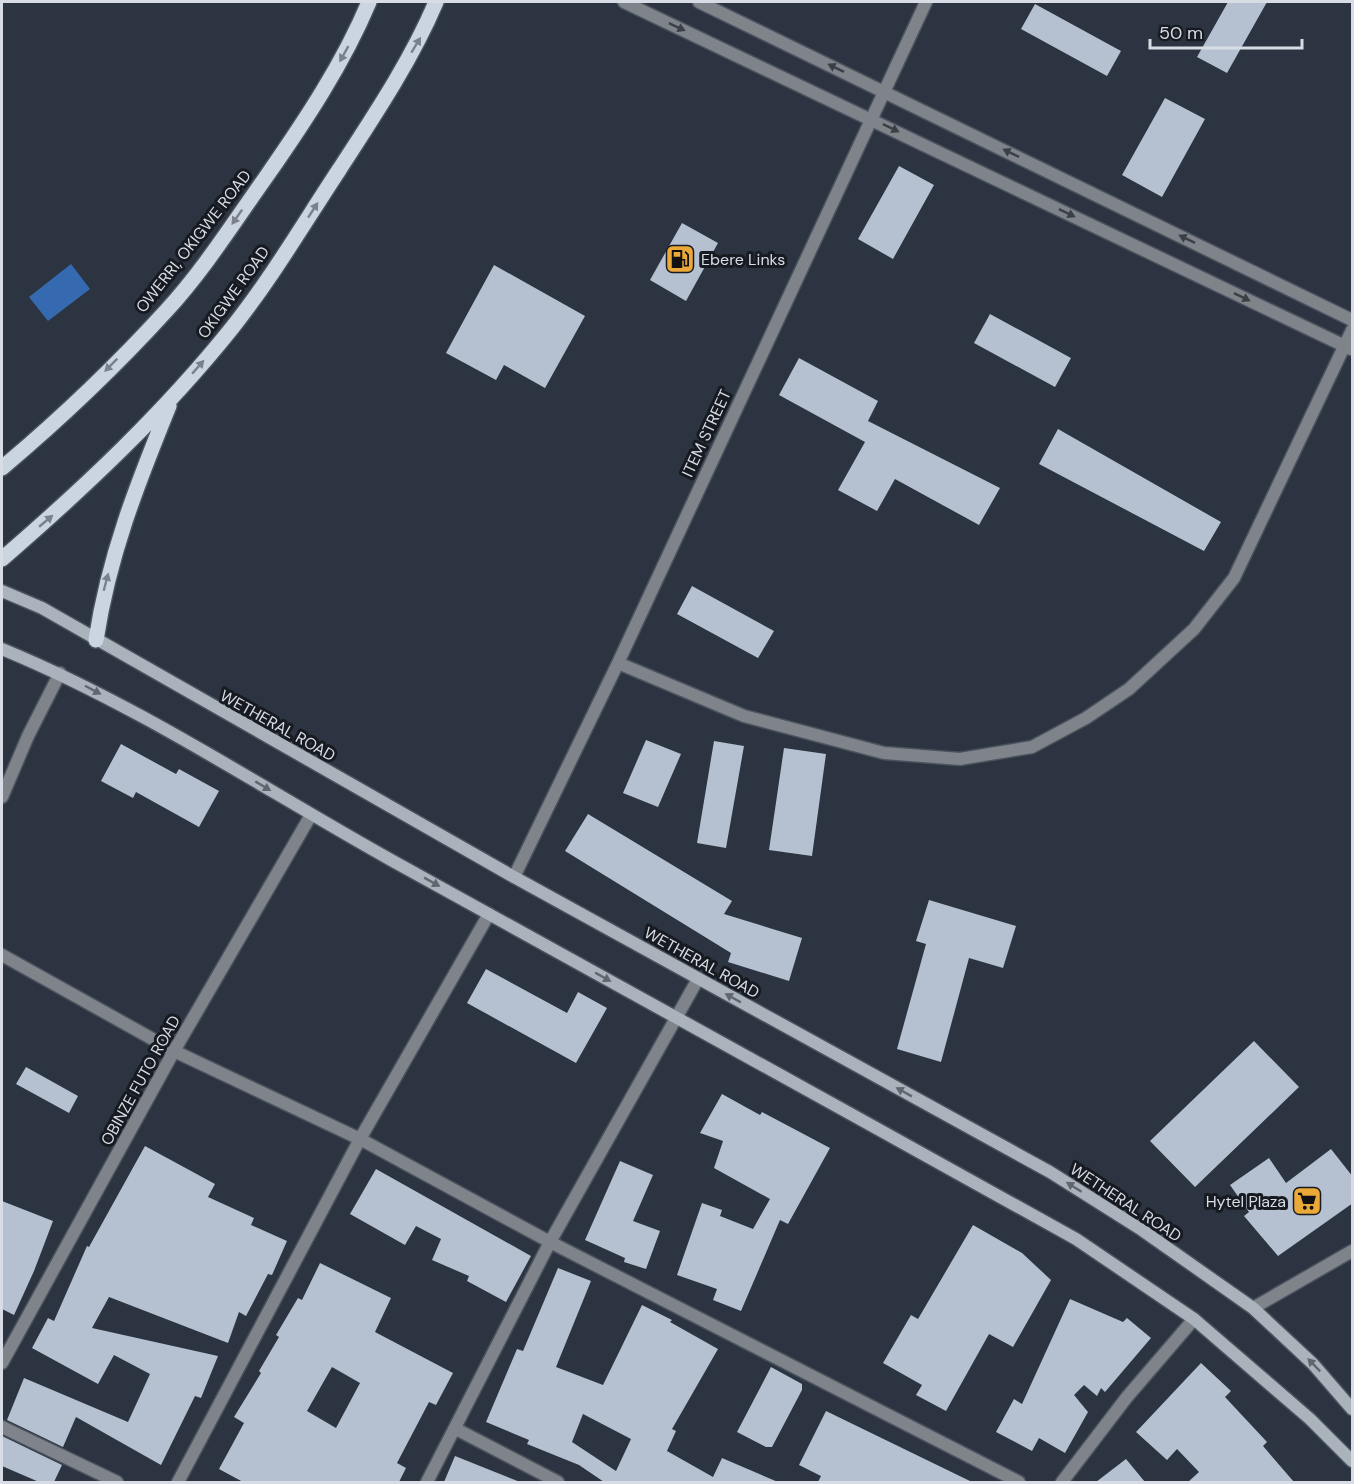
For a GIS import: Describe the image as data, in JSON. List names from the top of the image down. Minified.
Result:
{"streets":{"main road":["OWERRI, OKIGWE ROAD","OKIGWE ROAD","WETHERAL ROAD"],"street":["ITEM STREET","OBINZE FUTO ROAD"]},"crossings":[["ITEM STREET","WETHERAL ROAD"]],"one_way":["OWERRI, OKIGWE ROAD"],"places":{"fuel station":["Ebere Links"],"supermarket":["Hytel Plaza"]},"scale_bar":"50 m"}
